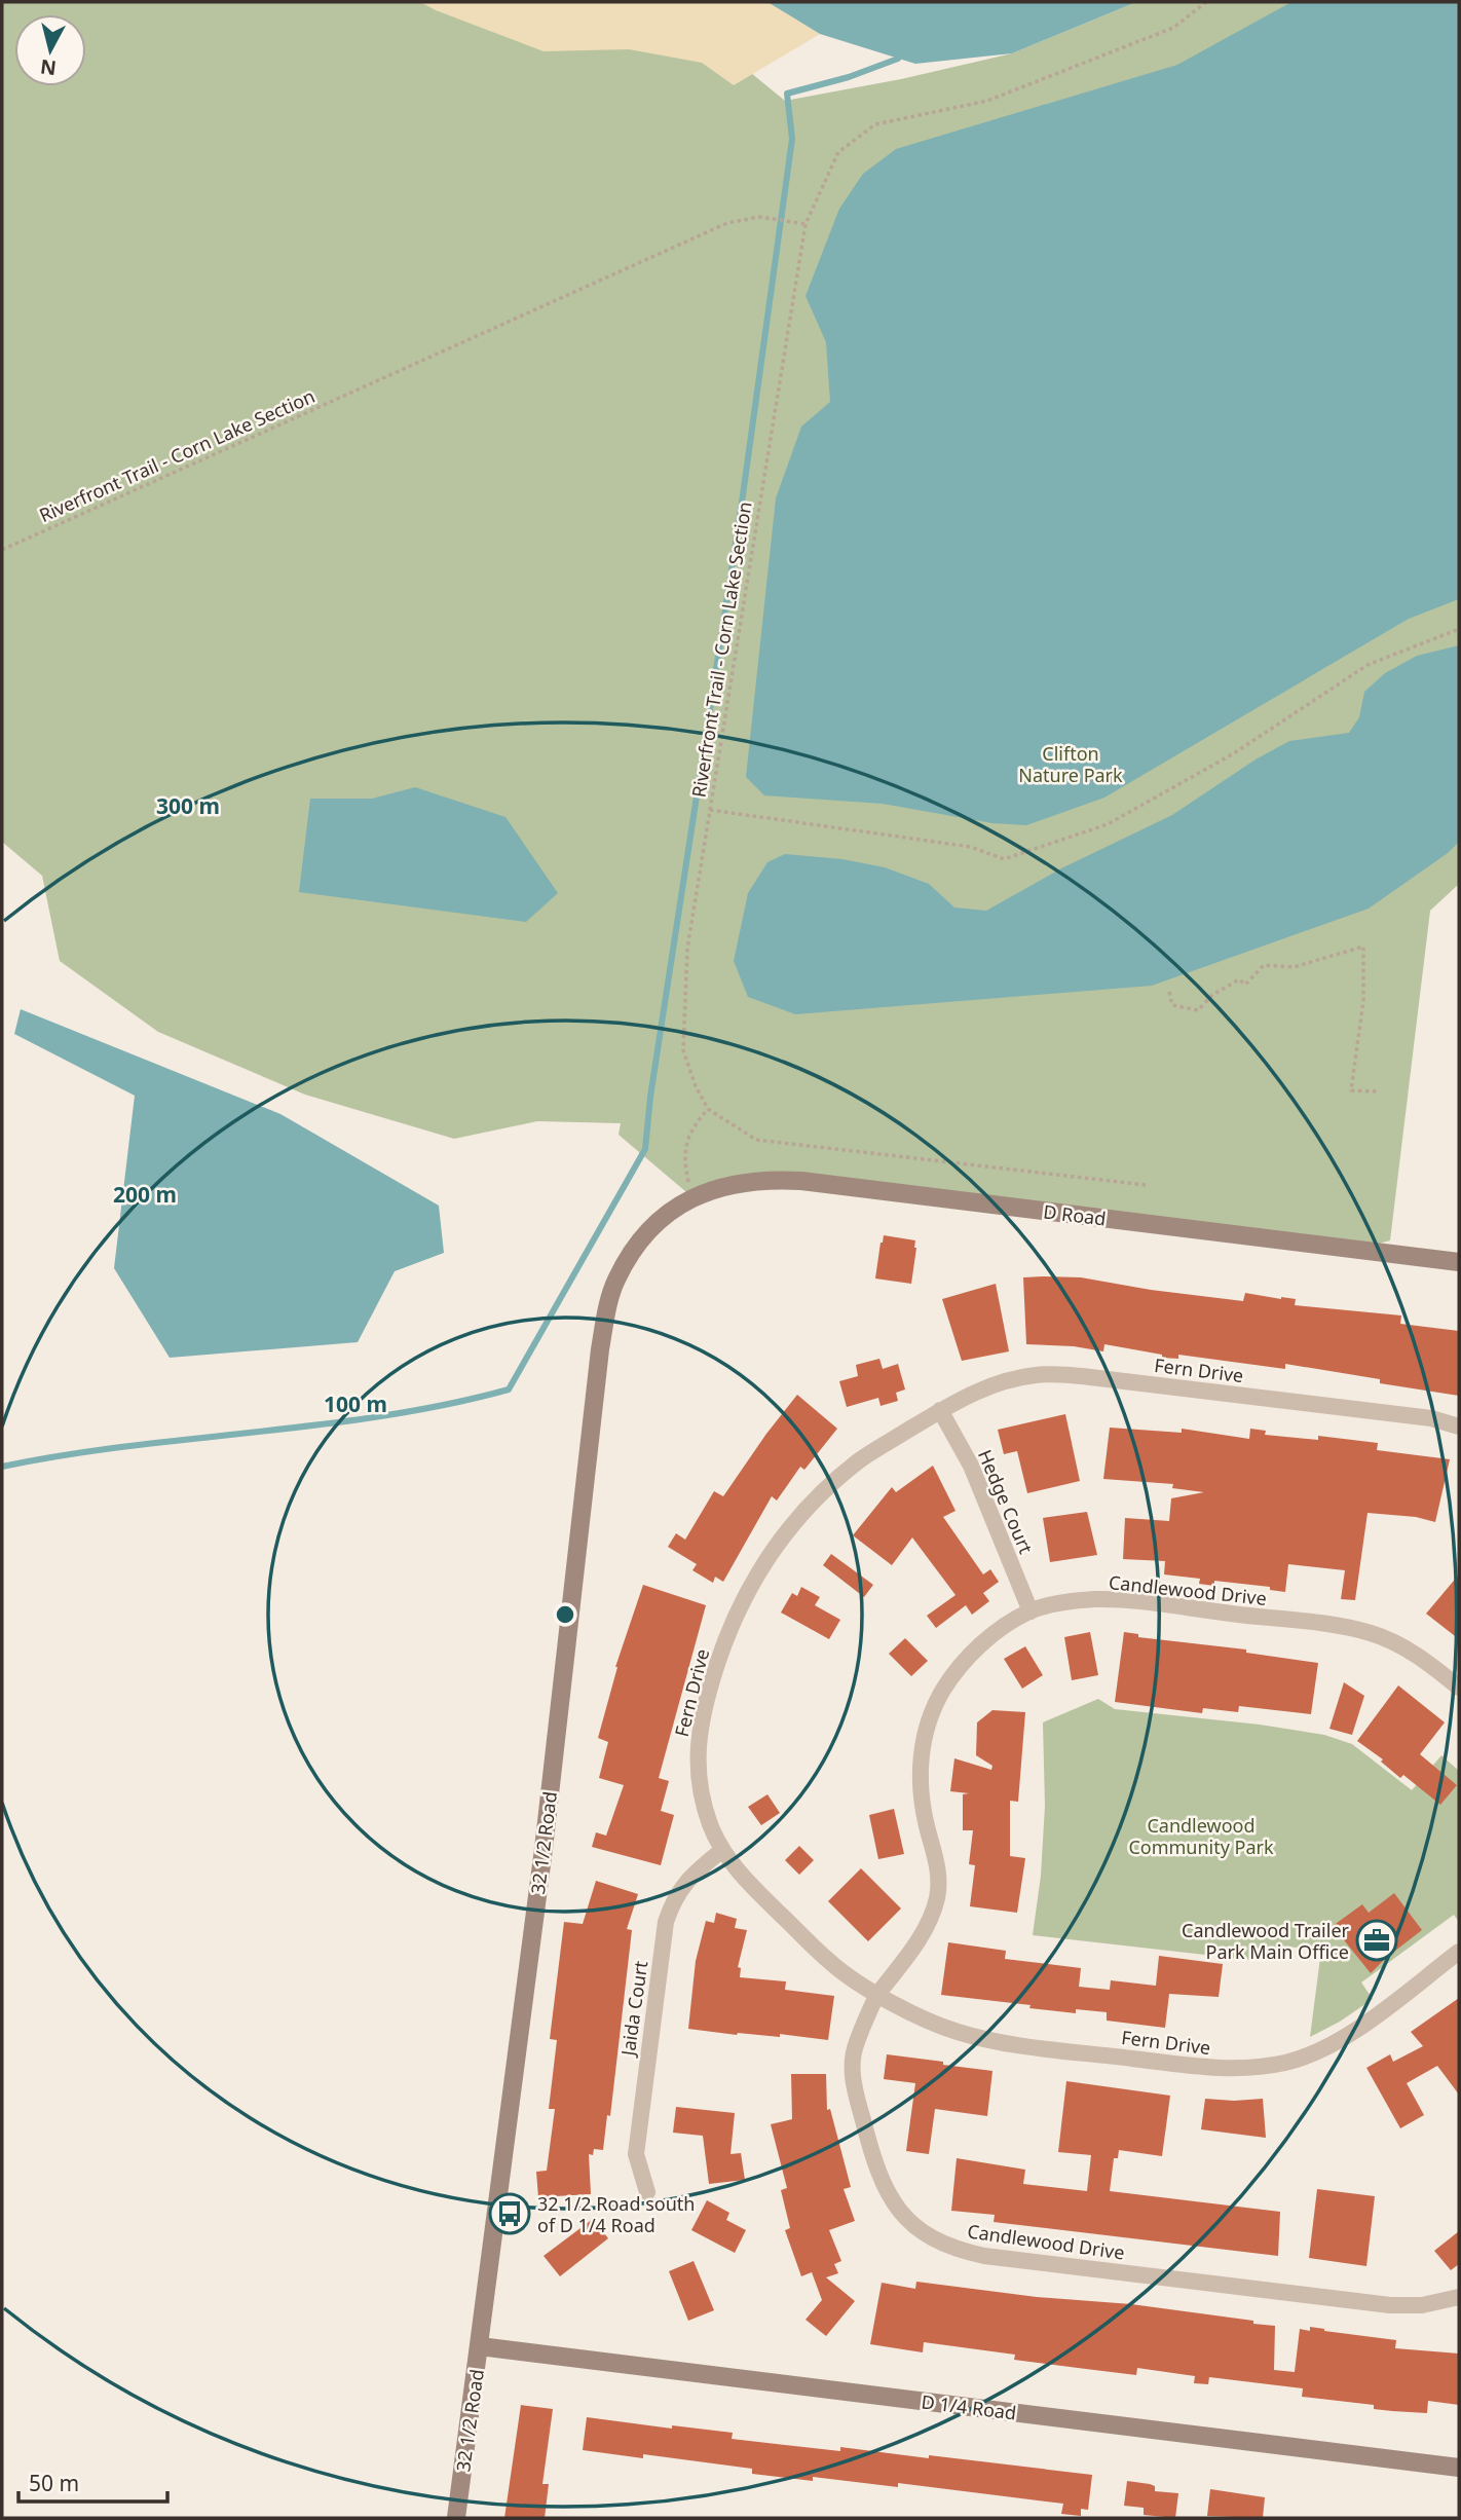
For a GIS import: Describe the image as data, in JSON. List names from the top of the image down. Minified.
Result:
{"streets":{"street":["D Road","Fern Drive","Hedge Court","Candlewood Drive","32 1/2 Road","Jaida Court","D 1/4 Road"],"path":["Riverfront Trail - Corn Lake Section"]},"crossings":[["D Road","32 1/2 Road"],["Fern Drive","Hedge Court"],["Fern Drive","Candlewood Drive"],["Fern Drive","Jaida Court"],["Hedge Court","Candlewood Drive"],["32 1/2 Road","D 1/4 Road"]],"parks":["Clifton Nature Park","Candlewood Community Park"],"places":{"office":["Candlewood Trailer Park Main Office"],"bus stop":["32 1/2 Road south of D 1/4 Road"]},"scale_bar":"50 m","north":"bottom","rings":["300 m","200 m","100 m"]}
